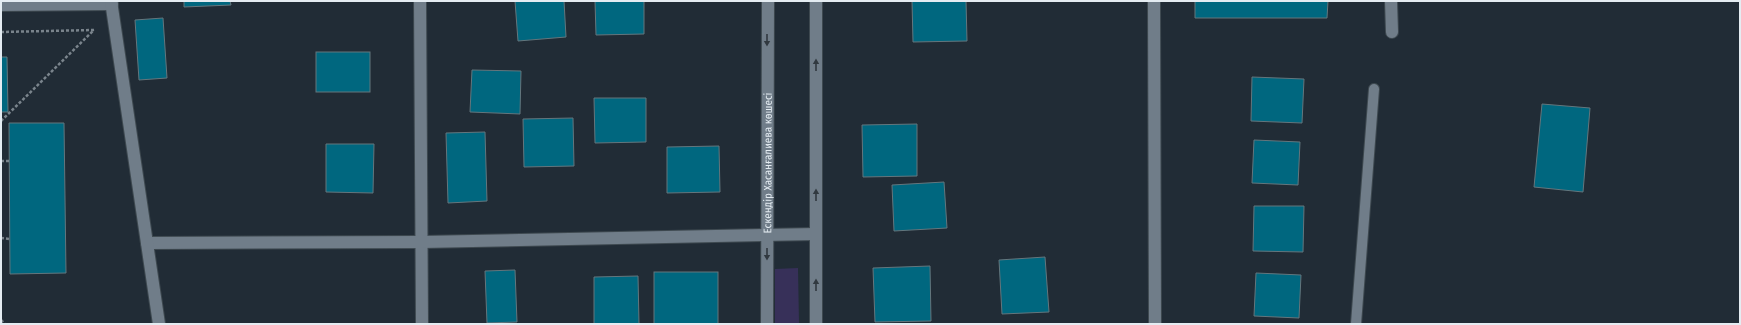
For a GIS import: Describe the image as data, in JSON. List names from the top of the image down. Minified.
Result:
{"streets":{"street":["Ескендір Хасанғалиева көшесі"]}}
